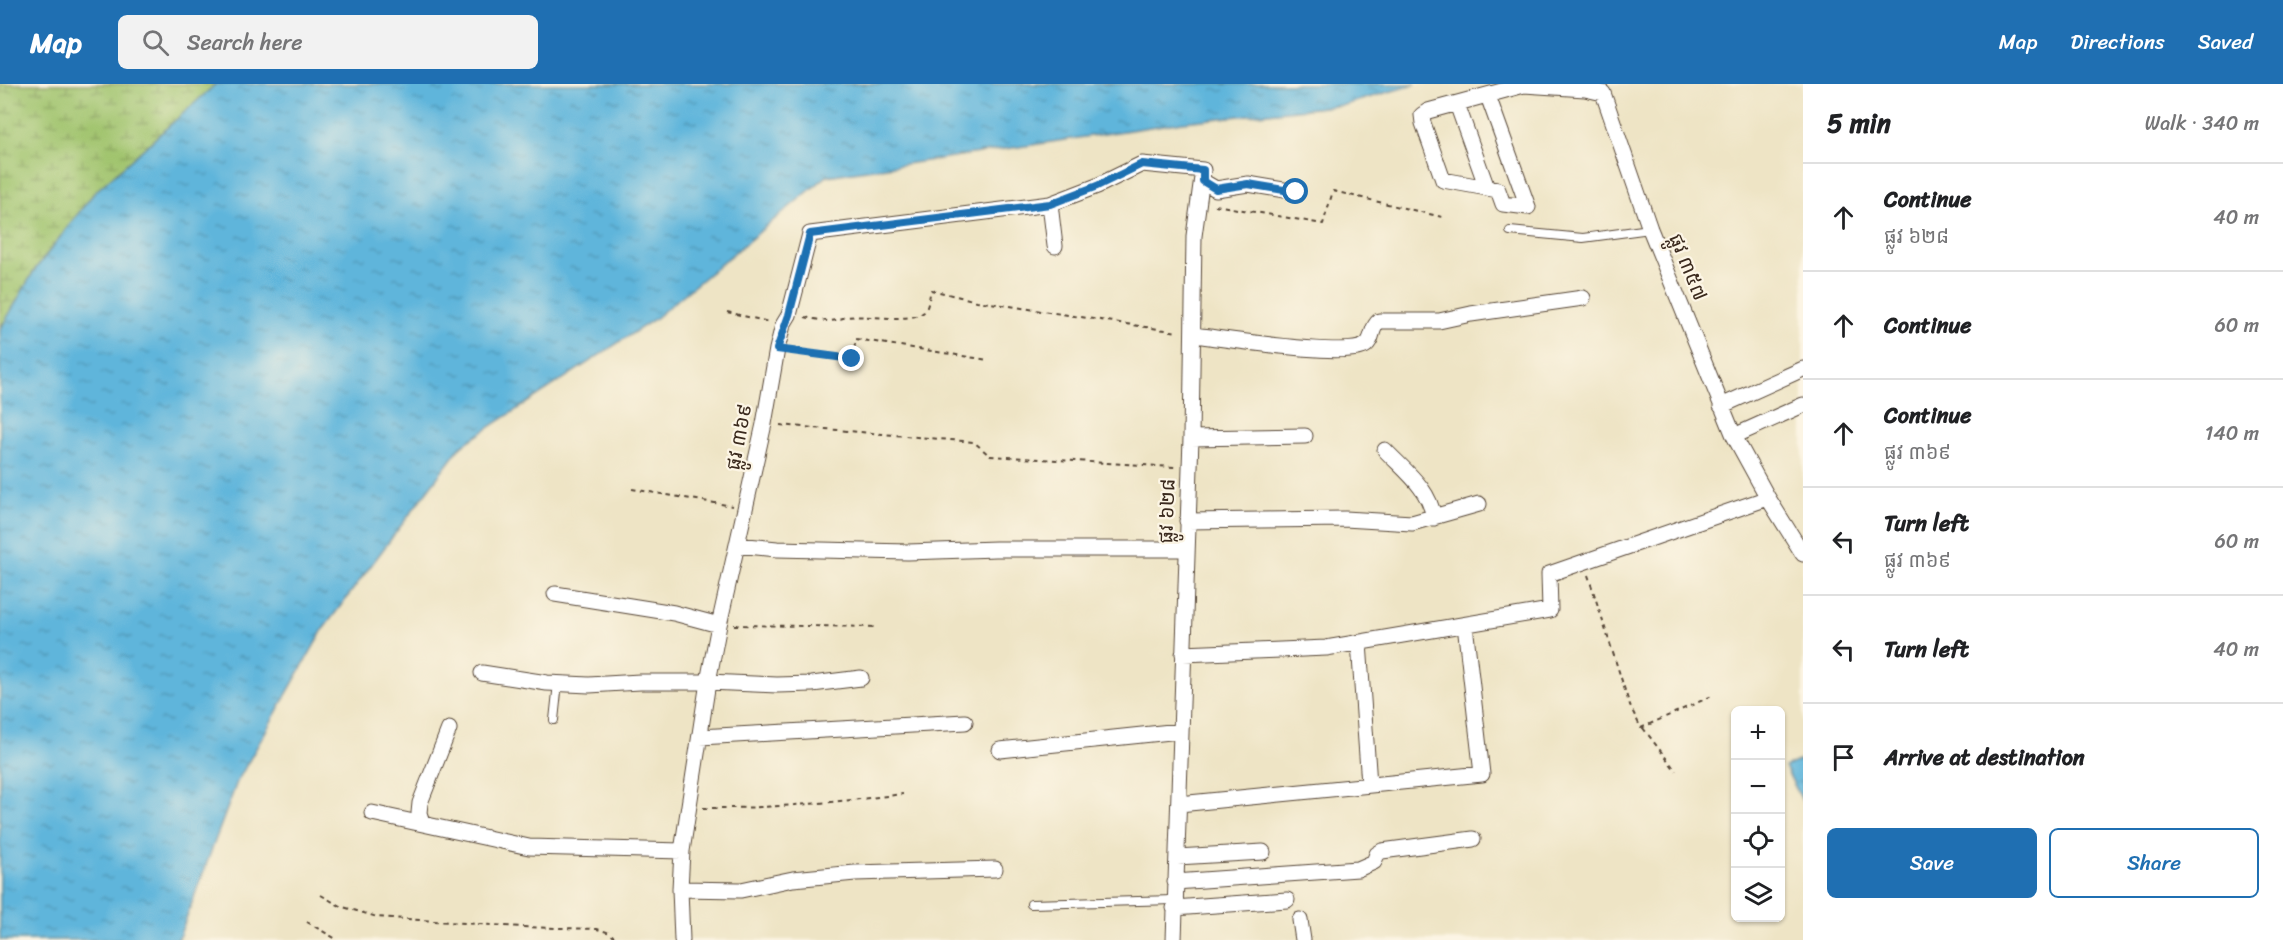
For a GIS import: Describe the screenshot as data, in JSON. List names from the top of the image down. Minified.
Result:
{"streets":{"street":["ផ្លូវ ៣៥៧","ផ្លូវ ៣៦៩","ផ្លូវ ៦២៨"]},"crossings":[["ផ្លូវ ៣៦៩","ផ្លូវ ៦២៨"]],"page":{"header":"Map","search":"Search here","nav":["Map","Directions","Saved"],"heading":["5 min","Walk · 340 m"],"list":[["Continue","ផ្លូវ ៦២៨","40 m"],["Continue","60 m"],["Continue","ផ្លូវ ៣៦៩","140 m"],["Turn left","ផ្លូវ ៣៦៩","60 m"],["Turn left","40 m"],"Arrive at destination"],"map_buttons":["+","−"],"buttons":["Save","Share"]}}
